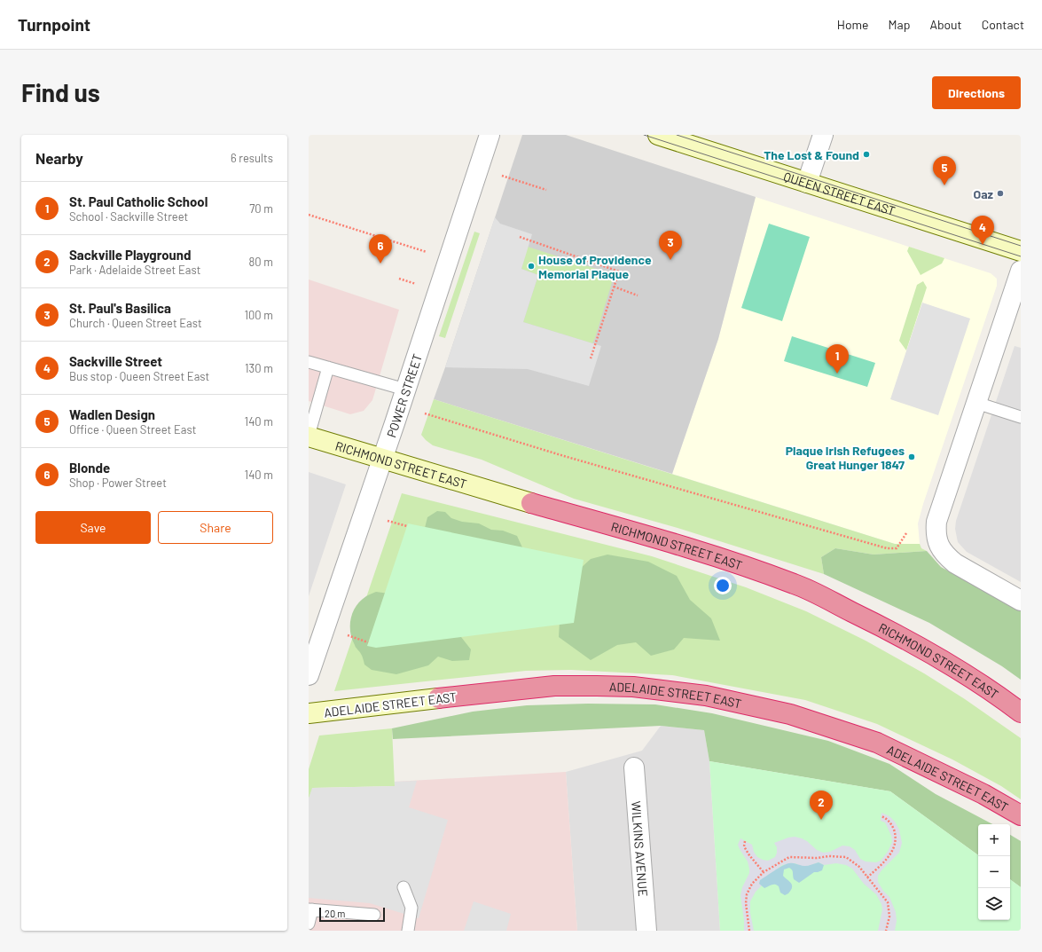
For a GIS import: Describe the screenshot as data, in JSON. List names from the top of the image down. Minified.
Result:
{"streets":{"highway":["RICHMOND STREET EAST","ADELAIDE STREET EAST"],"main road":["QUEEN STREET EAST"],"street":["POWER STREET","WILKINS AVENUE"]},"crossings":[["POWER STREET","RICHMOND STREET EAST"]],"places":["The Lost & Found","Oaz","House of Providence Memorial Plaque","Plaque Irish Refugees Great Hunger 1847"],"scale_bar":"20 m","page":{"header":"Turnpoint","nav":["Home","Map","About","Contact"],"buttons":["Directions",["Save","Share"]],"title":"Find us","heading":["Nearby","6 results"],"pins":["5","4","3","6","1","2"],"list":[{"mark":"1","name":"St. Paul Catholic School","note":"School · Sackville Street","value":"70 m"},{"mark":"2","name":"Sackville Playground","note":"Park · Adelaide Street East","value":"80 m"},{"mark":"3","name":"St. Paul's Basilica","note":"Church · Queen Street East","value":"100 m"},{"mark":"4","name":"Sackville Street","note":"Bus stop · Queen Street East","value":"130 m"},{"mark":"5","name":"Wadlen Design","note":"Office · Queen Street East","value":"140 m"},{"mark":"6","name":"Blonde","note":"Shop · Power Street","value":"140 m"}],"map_buttons":["+","−"],"scale":"20 m"}}
